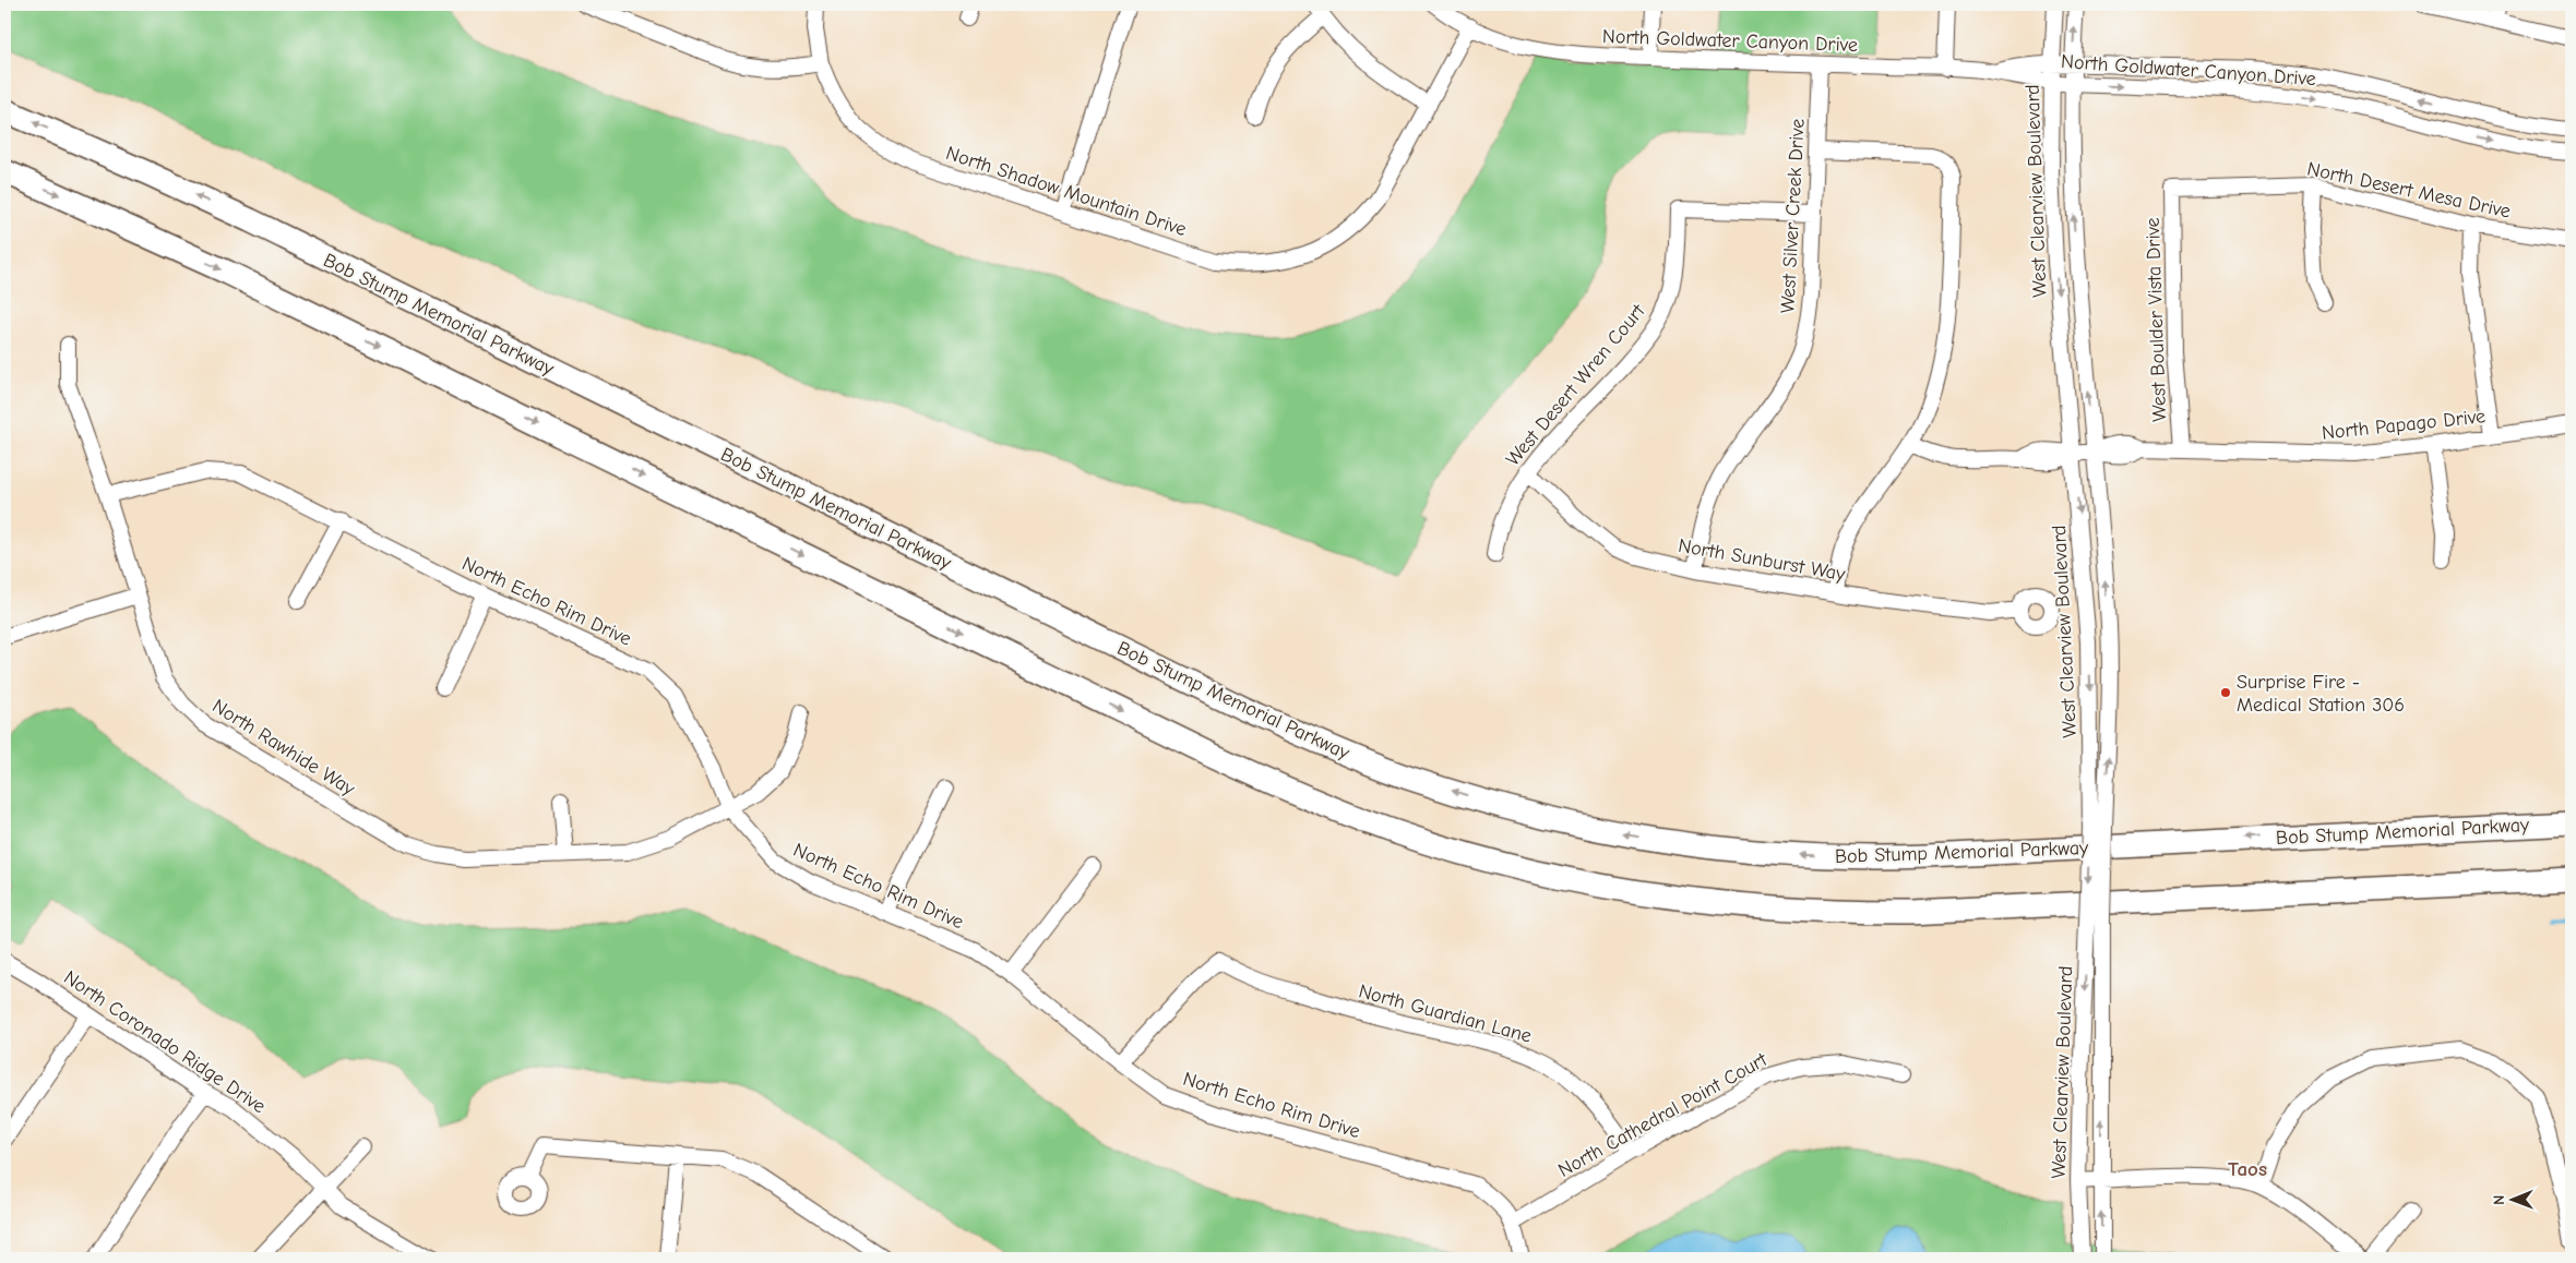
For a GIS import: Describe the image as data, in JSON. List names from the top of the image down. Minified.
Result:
{"streets":{"highway":["Bob Stump Memorial Parkway"],"street":["North Goldwater Canyon Drive","North Desert Mesa Drive","North Shadow Mountain Drive","West Clearview Boulevard","West Silver Creek Drive","West Boulder Vista Drive","West Desert Wren Court","North Papago Drive","North Sunburst Way","North Echo Rim Drive","North Rawhide Way","North Guardian Lane","North Coronado Ridge Drive","North Cathedral Point Court"]},"crossings":[["North Goldwater Canyon Drive","North Shadow Mountain Drive"],["North Goldwater Canyon Drive","West Clearview Boulevard"],["North Goldwater Canyon Drive","West Silver Creek Drive"],["North Desert Mesa Drive","West Boulder Vista Drive"],["West Clearview Boulevard","North Papago Drive"],["West Silver Creek Drive","West Desert Wren Court"],["West Silver Creek Drive","North Sunburst Way"],["West Boulder Vista Drive","North Papago Drive"],["West Desert Wren Court","North Sunburst Way"],["North Echo Rim Drive","North Rawhide Way"],["North Echo Rim Drive","North Guardian Lane"],["North Echo Rim Drive","North Cathedral Point Court"],["North Guardian Lane","North Cathedral Point Court"]],"districts":["Taos"],"places":["Surprise Fire - Medical Station 306"],"north":"left"}
